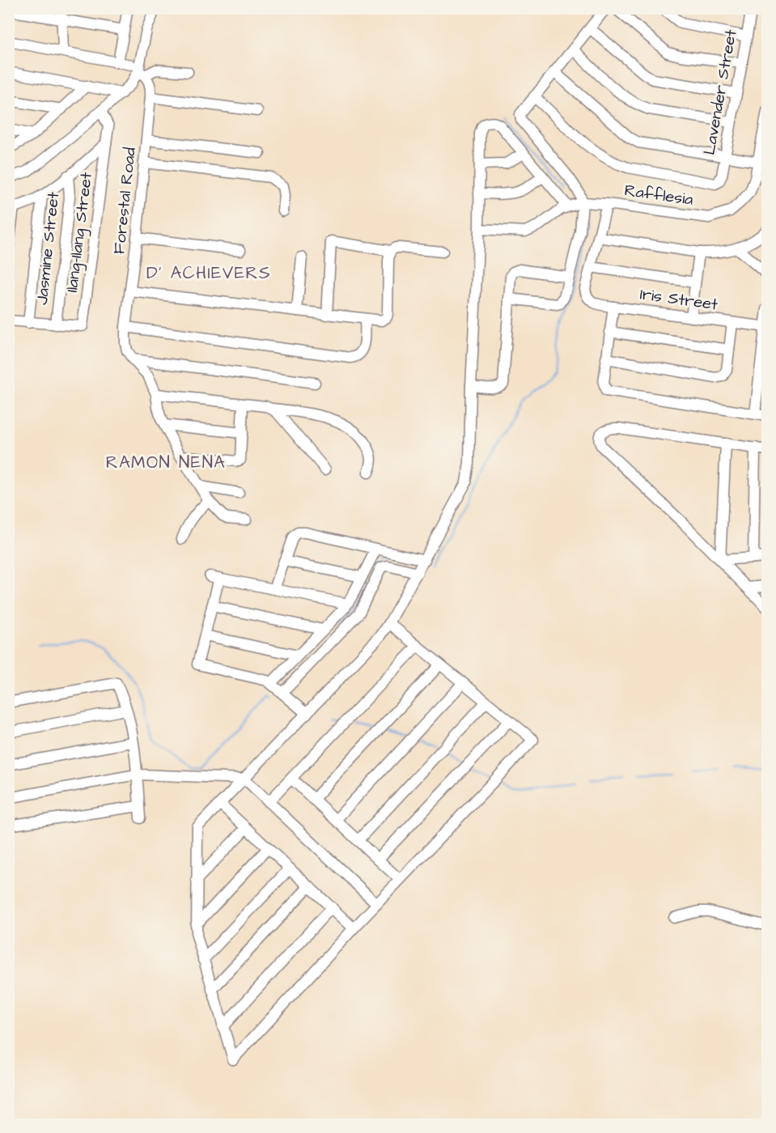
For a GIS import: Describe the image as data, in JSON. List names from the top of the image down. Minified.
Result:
{"streets":{"street":["Lavender Street","Rafflesia","Forestal Road","Ilang-Ilang Street","Jasmine Street","Iris Street"]},"crossings":[["Ilang-Ilang Street","Jasmine Street"]],"districts":["D' ACHIEVERS","RAMON NENA"]}
